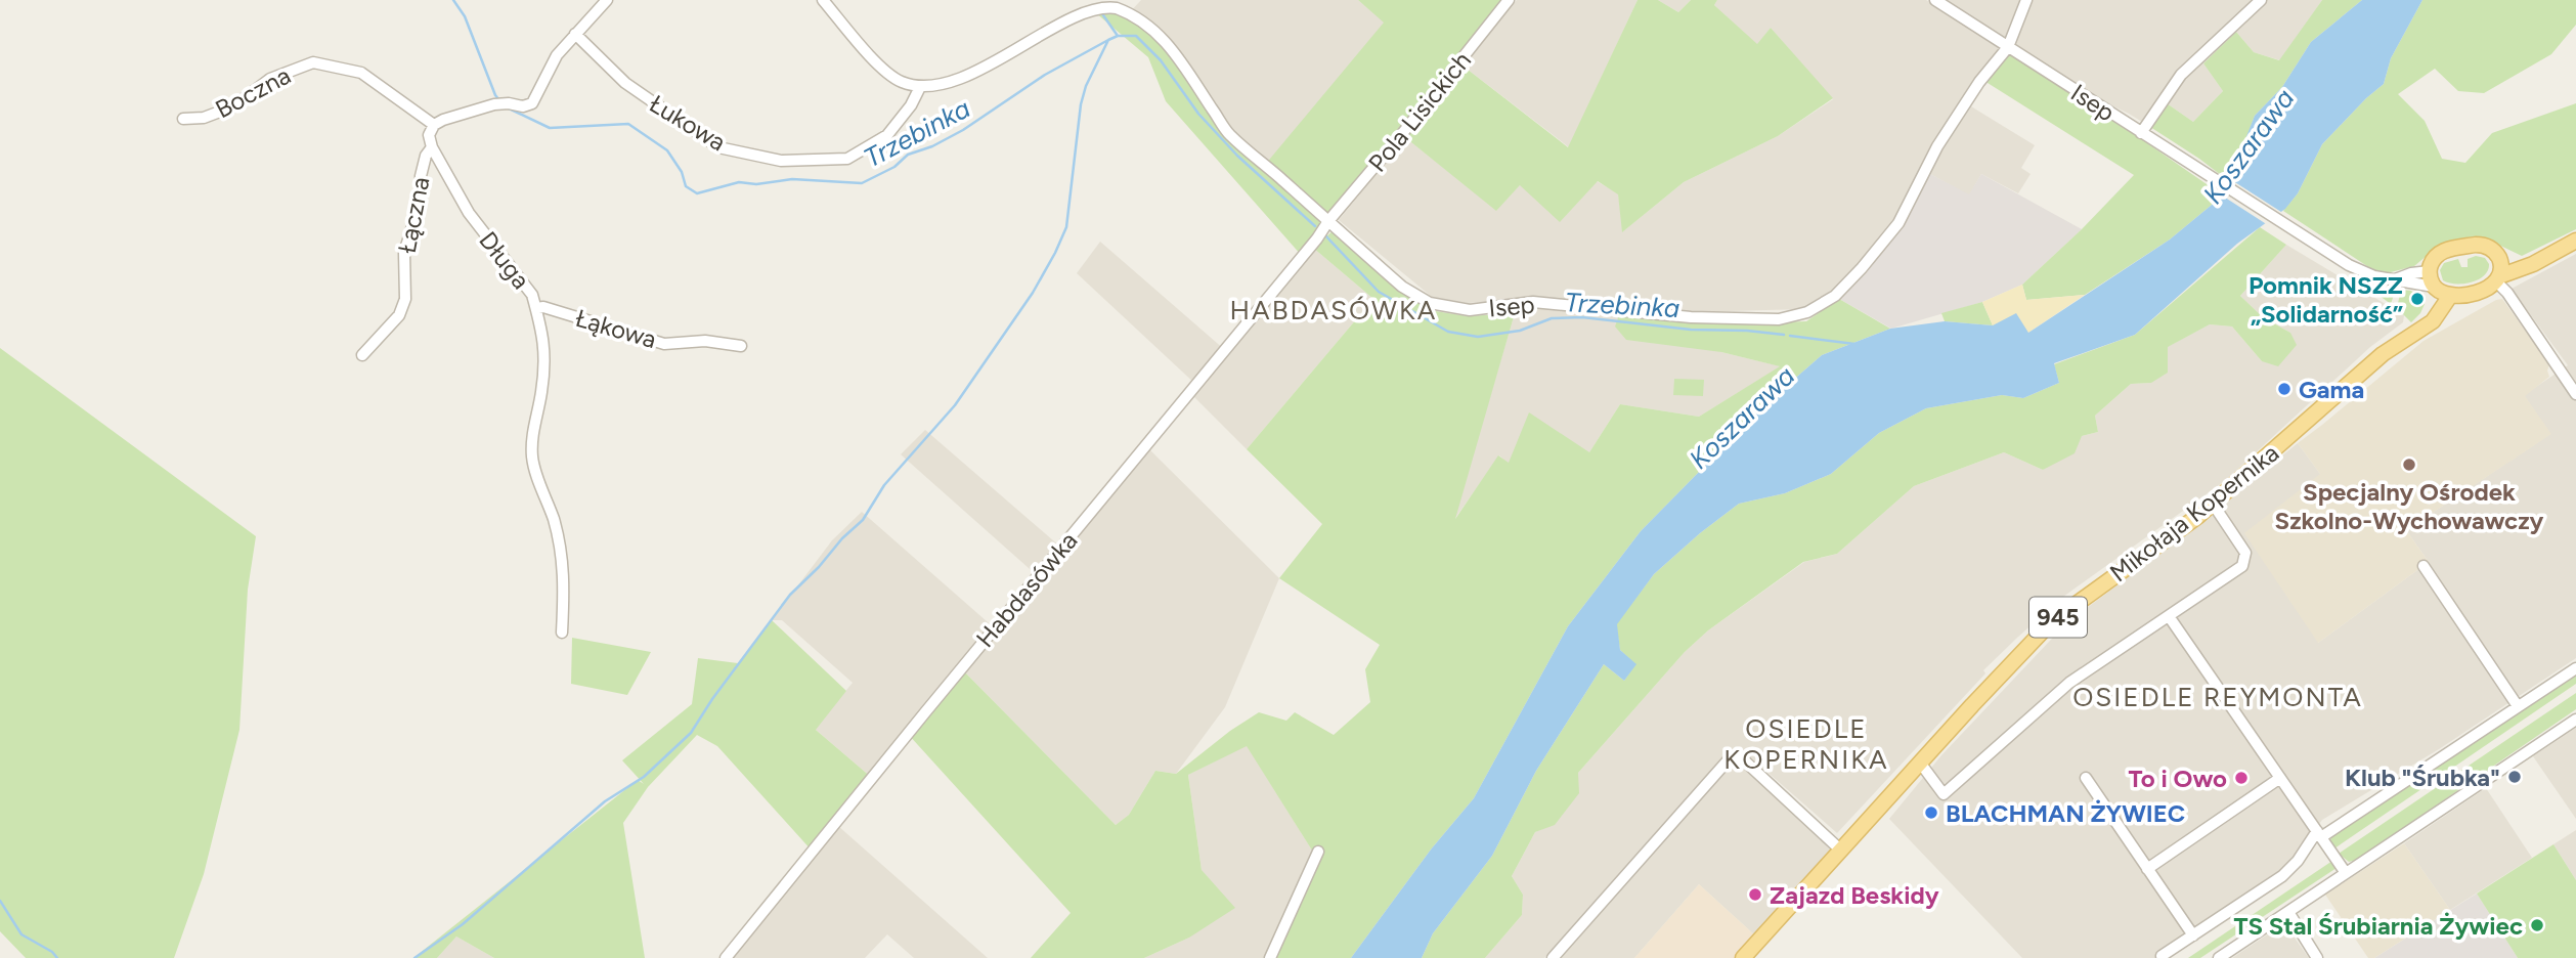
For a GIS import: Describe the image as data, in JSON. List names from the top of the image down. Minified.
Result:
{"streets":{"main road":["Mikołaja Kopernika","945"],"street":["Boczna","Isep","Pola Lisickich","Łukowa","Łączna","Długa","Łąkowa","Habdasówka"]},"crossings":[["Isep","Pola Lisickich"],["Isep","Łukowa"],["Isep","Habdasówka"],["Pola Lisickich","Habdasówka"],["Łączna","Długa"],["Długa","Łąkowa"]],"districts":["HABDASÓWKA","OSIEDLE REYMONTA","OSIEDLE KOPERNIKA"],"water":["Trzebinka","Koszarawa"],"places":["Pomnik NSZZ „Solidarność”","Gama","Specjalny Ośrodek Szkolno-Wychowawczy","Klub \"Śrubka\"","To i Owo","BLACHMAN ŻYWIEC","Zajazd Beskidy","TS Stal Śrubiarnia Żywiec"]}
